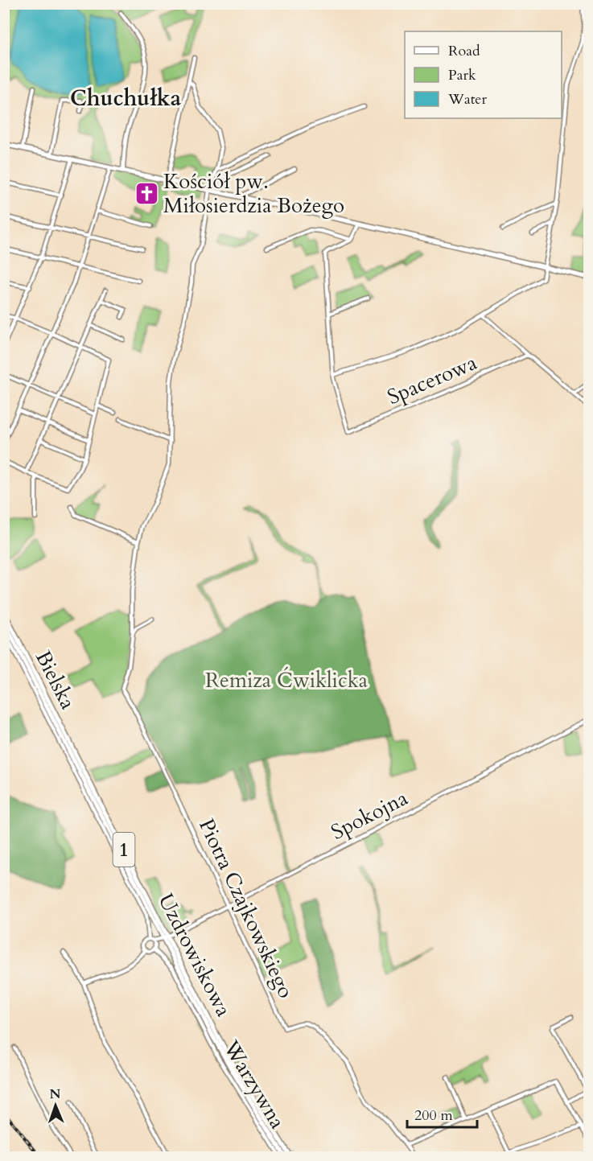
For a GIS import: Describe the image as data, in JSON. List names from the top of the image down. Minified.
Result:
{"streets":{"main road":["Bielska","1","Uzdrowiskowa"],"street":["Spacerowa","Spokojna","Piotra Czajkowskiego","Warzywna"]},"crossings":[["Bielska","Uzdrowiskowa"],["Spokojna","Piotra Czajkowskiego"],["Spokojna","Uzdrowiskowa"]],"districts":["Chuchułka"],"parks":["Remiza Ćwiklicka"],"places":{"church":["Kościół pw. Miłosierdzia Bożego"]},"legend":["Road","Park","Water"],"scale_bar":"200 m","north":"top"}
